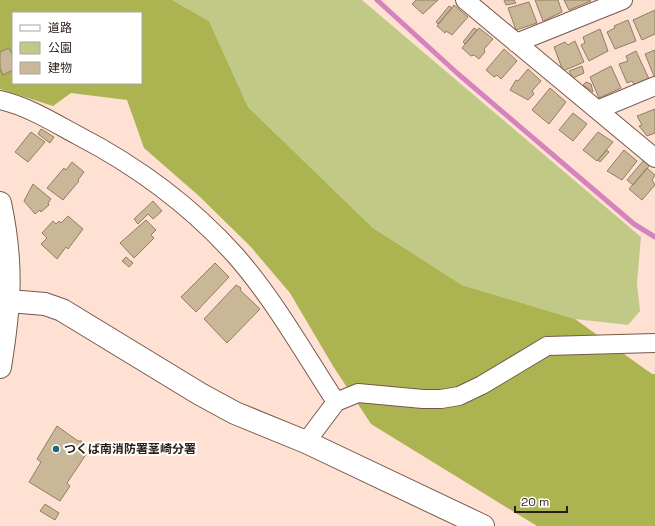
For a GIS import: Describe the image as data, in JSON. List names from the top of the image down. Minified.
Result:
{"places":["つくば南消防署茎崎分署"],"legend":["道路","公園","建物"],"scale_bar":"20 m"}
